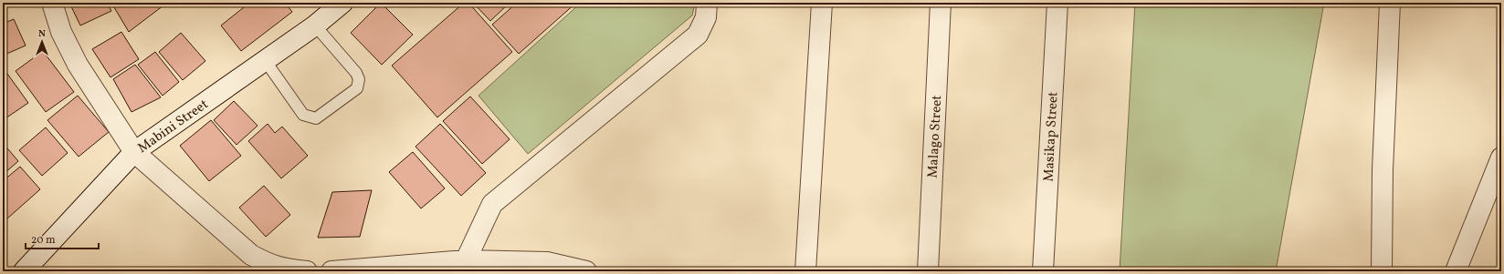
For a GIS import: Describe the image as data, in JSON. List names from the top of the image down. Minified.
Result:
{"streets":{"street":["Mabini Street","Malago Street","Masikap Street"]},"scale_bar":"20 m","north":"top"}
